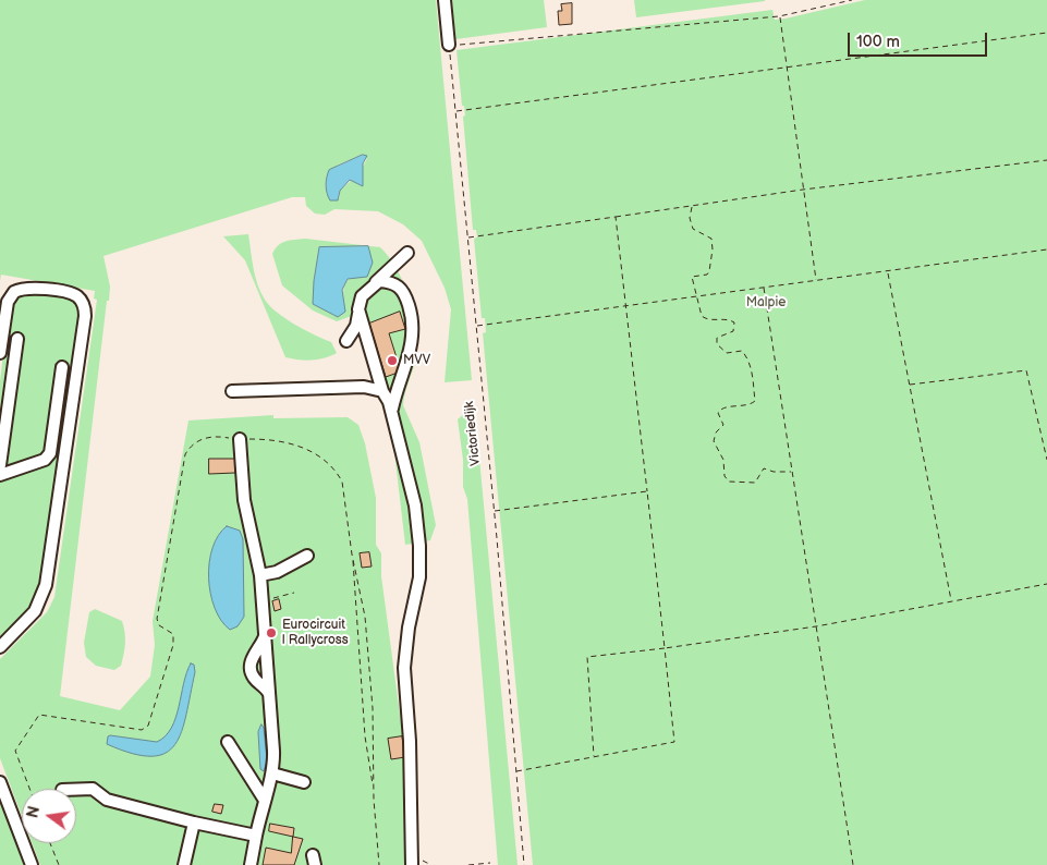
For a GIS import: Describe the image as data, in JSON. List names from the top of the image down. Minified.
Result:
{"streets":{"path":["Victoriedijk"]},"parks":["Malpie"],"places":["MVV","Eurocircuit | Rallycross"],"scale_bar":"100 m","north":"left"}
